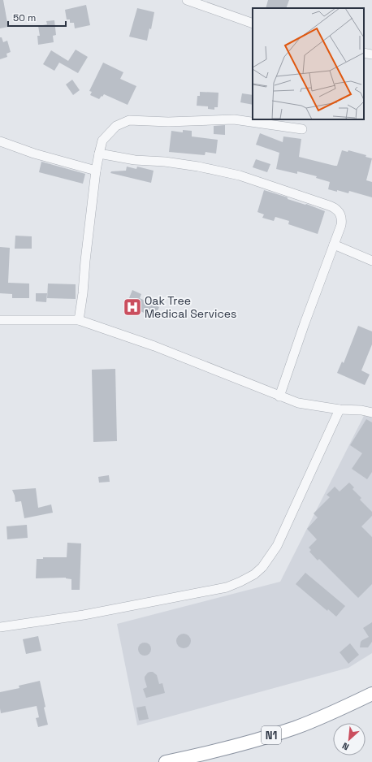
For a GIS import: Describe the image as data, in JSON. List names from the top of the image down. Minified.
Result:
{"streets":{"highway":["N1"]},"places":{"hospital":["Oak Tree Medical Services"]},"scale_bar":"50 m","north":"bottom left"}
